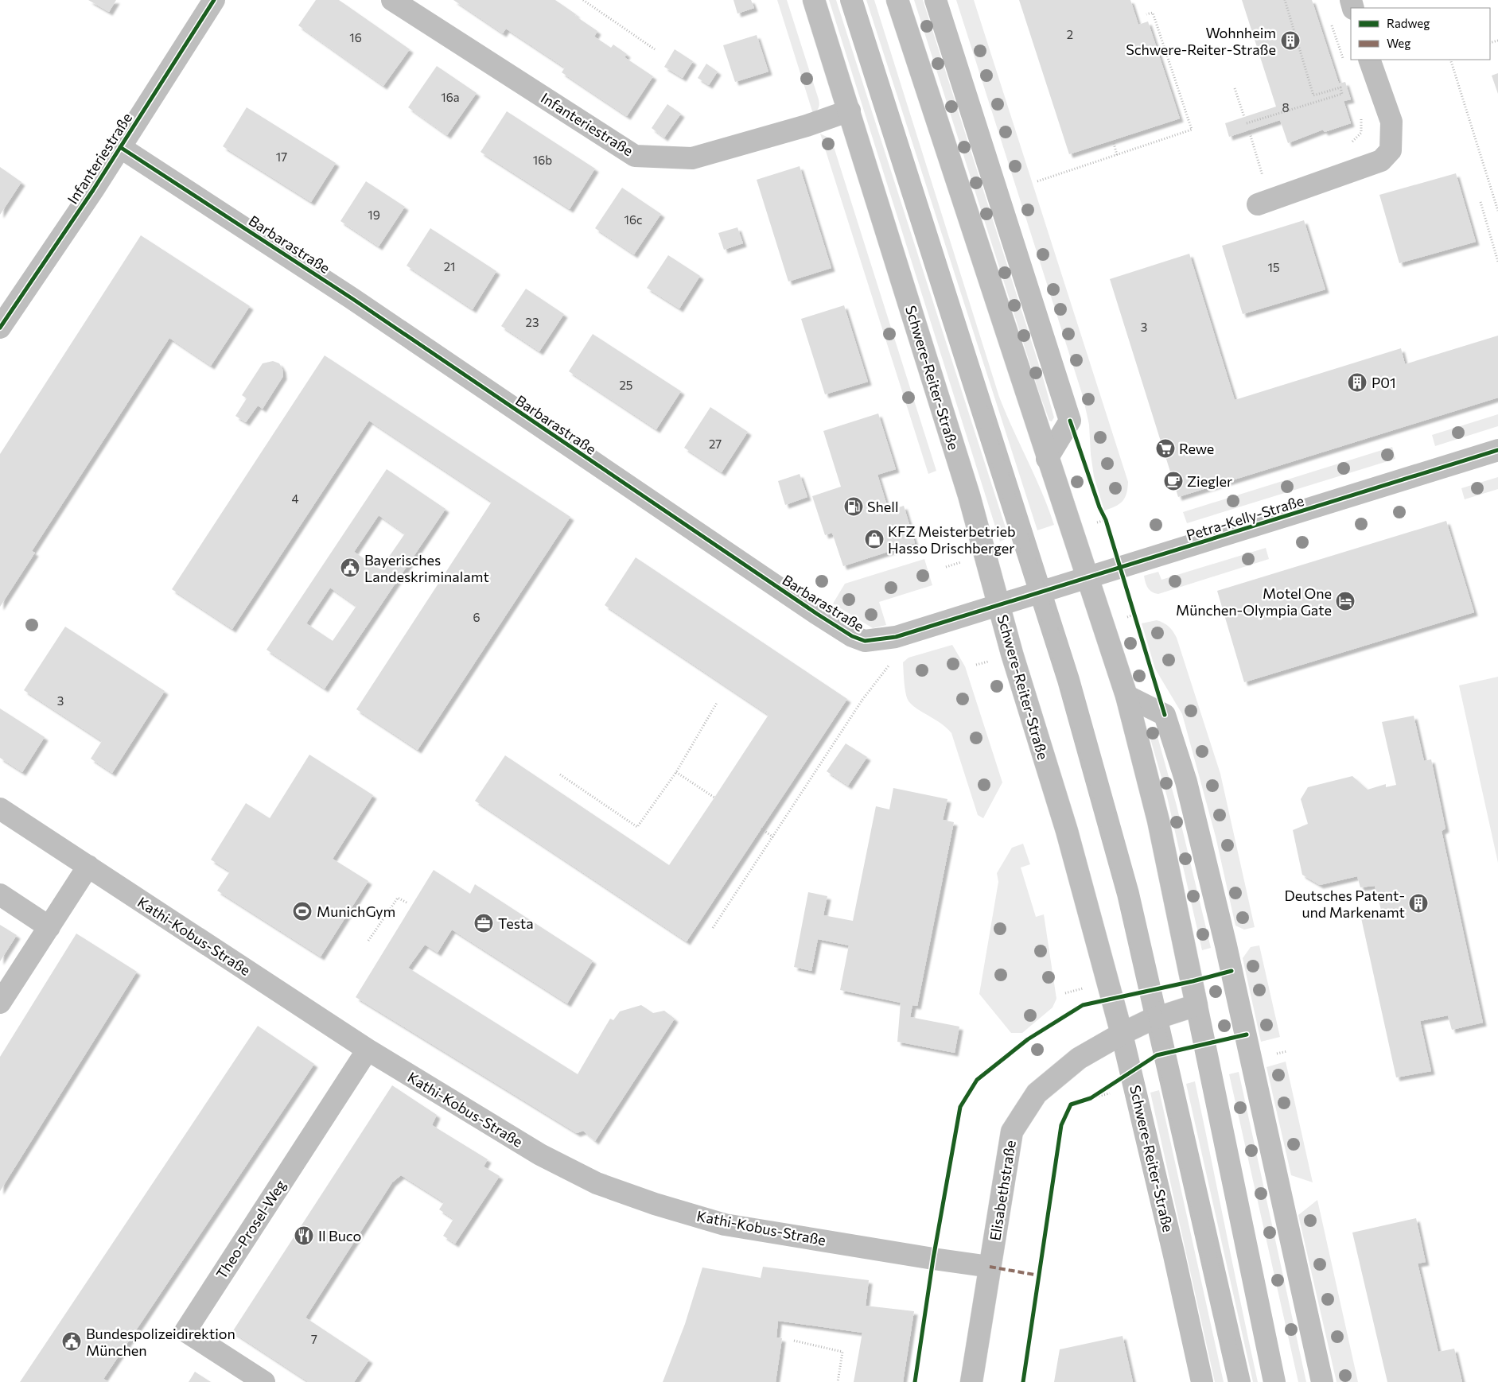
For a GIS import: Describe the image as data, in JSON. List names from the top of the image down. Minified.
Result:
{"streets":{"street":["Infanteriestraße","Barbarastraße","Schwere-Reiter-Straße","Petra-Kelly-Straße","Kathi-Kobus-Straße","Elisabethstraße","Theo-Prosel-Weg"]},"crossings":[["Infanteriestraße","Barbarastraße"],["Infanteriestraße","Schwere-Reiter-Straße"],["Barbarastraße","Schwere-Reiter-Straße"],["Barbarastraße","Petra-Kelly-Straße"],["Schwere-Reiter-Straße","Petra-Kelly-Straße"],["Schwere-Reiter-Straße","Elisabethstraße"],["Kathi-Kobus-Straße","Elisabethstraße"],["Kathi-Kobus-Straße","Theo-Prosel-Weg"]],"places":{"building":["Wohnheim Schwere-Reiter-Straße","P01","Deutsches Patent- und Markenamt"],"supermarket":["Rewe"],"cafe":["Ziegler"],"fuel station":["Shell"],"shop":["KFZ Meisterbetrieb Hasso Drischberger"],"public building":["Bayerisches Landeskriminalamt","Bundespolizeidirektion München"],"hotel":["Motel One München-Olympia Gate"],"sports":["MunichGym"],"office":["Testa"],"restaurant":["Il Buco"]},"house_numbers":["2","16","16a","8","17","16b","19","16c","21","15","23","3","25","27","4","6","3","7"],"legend":["Radweg","Weg"]}
